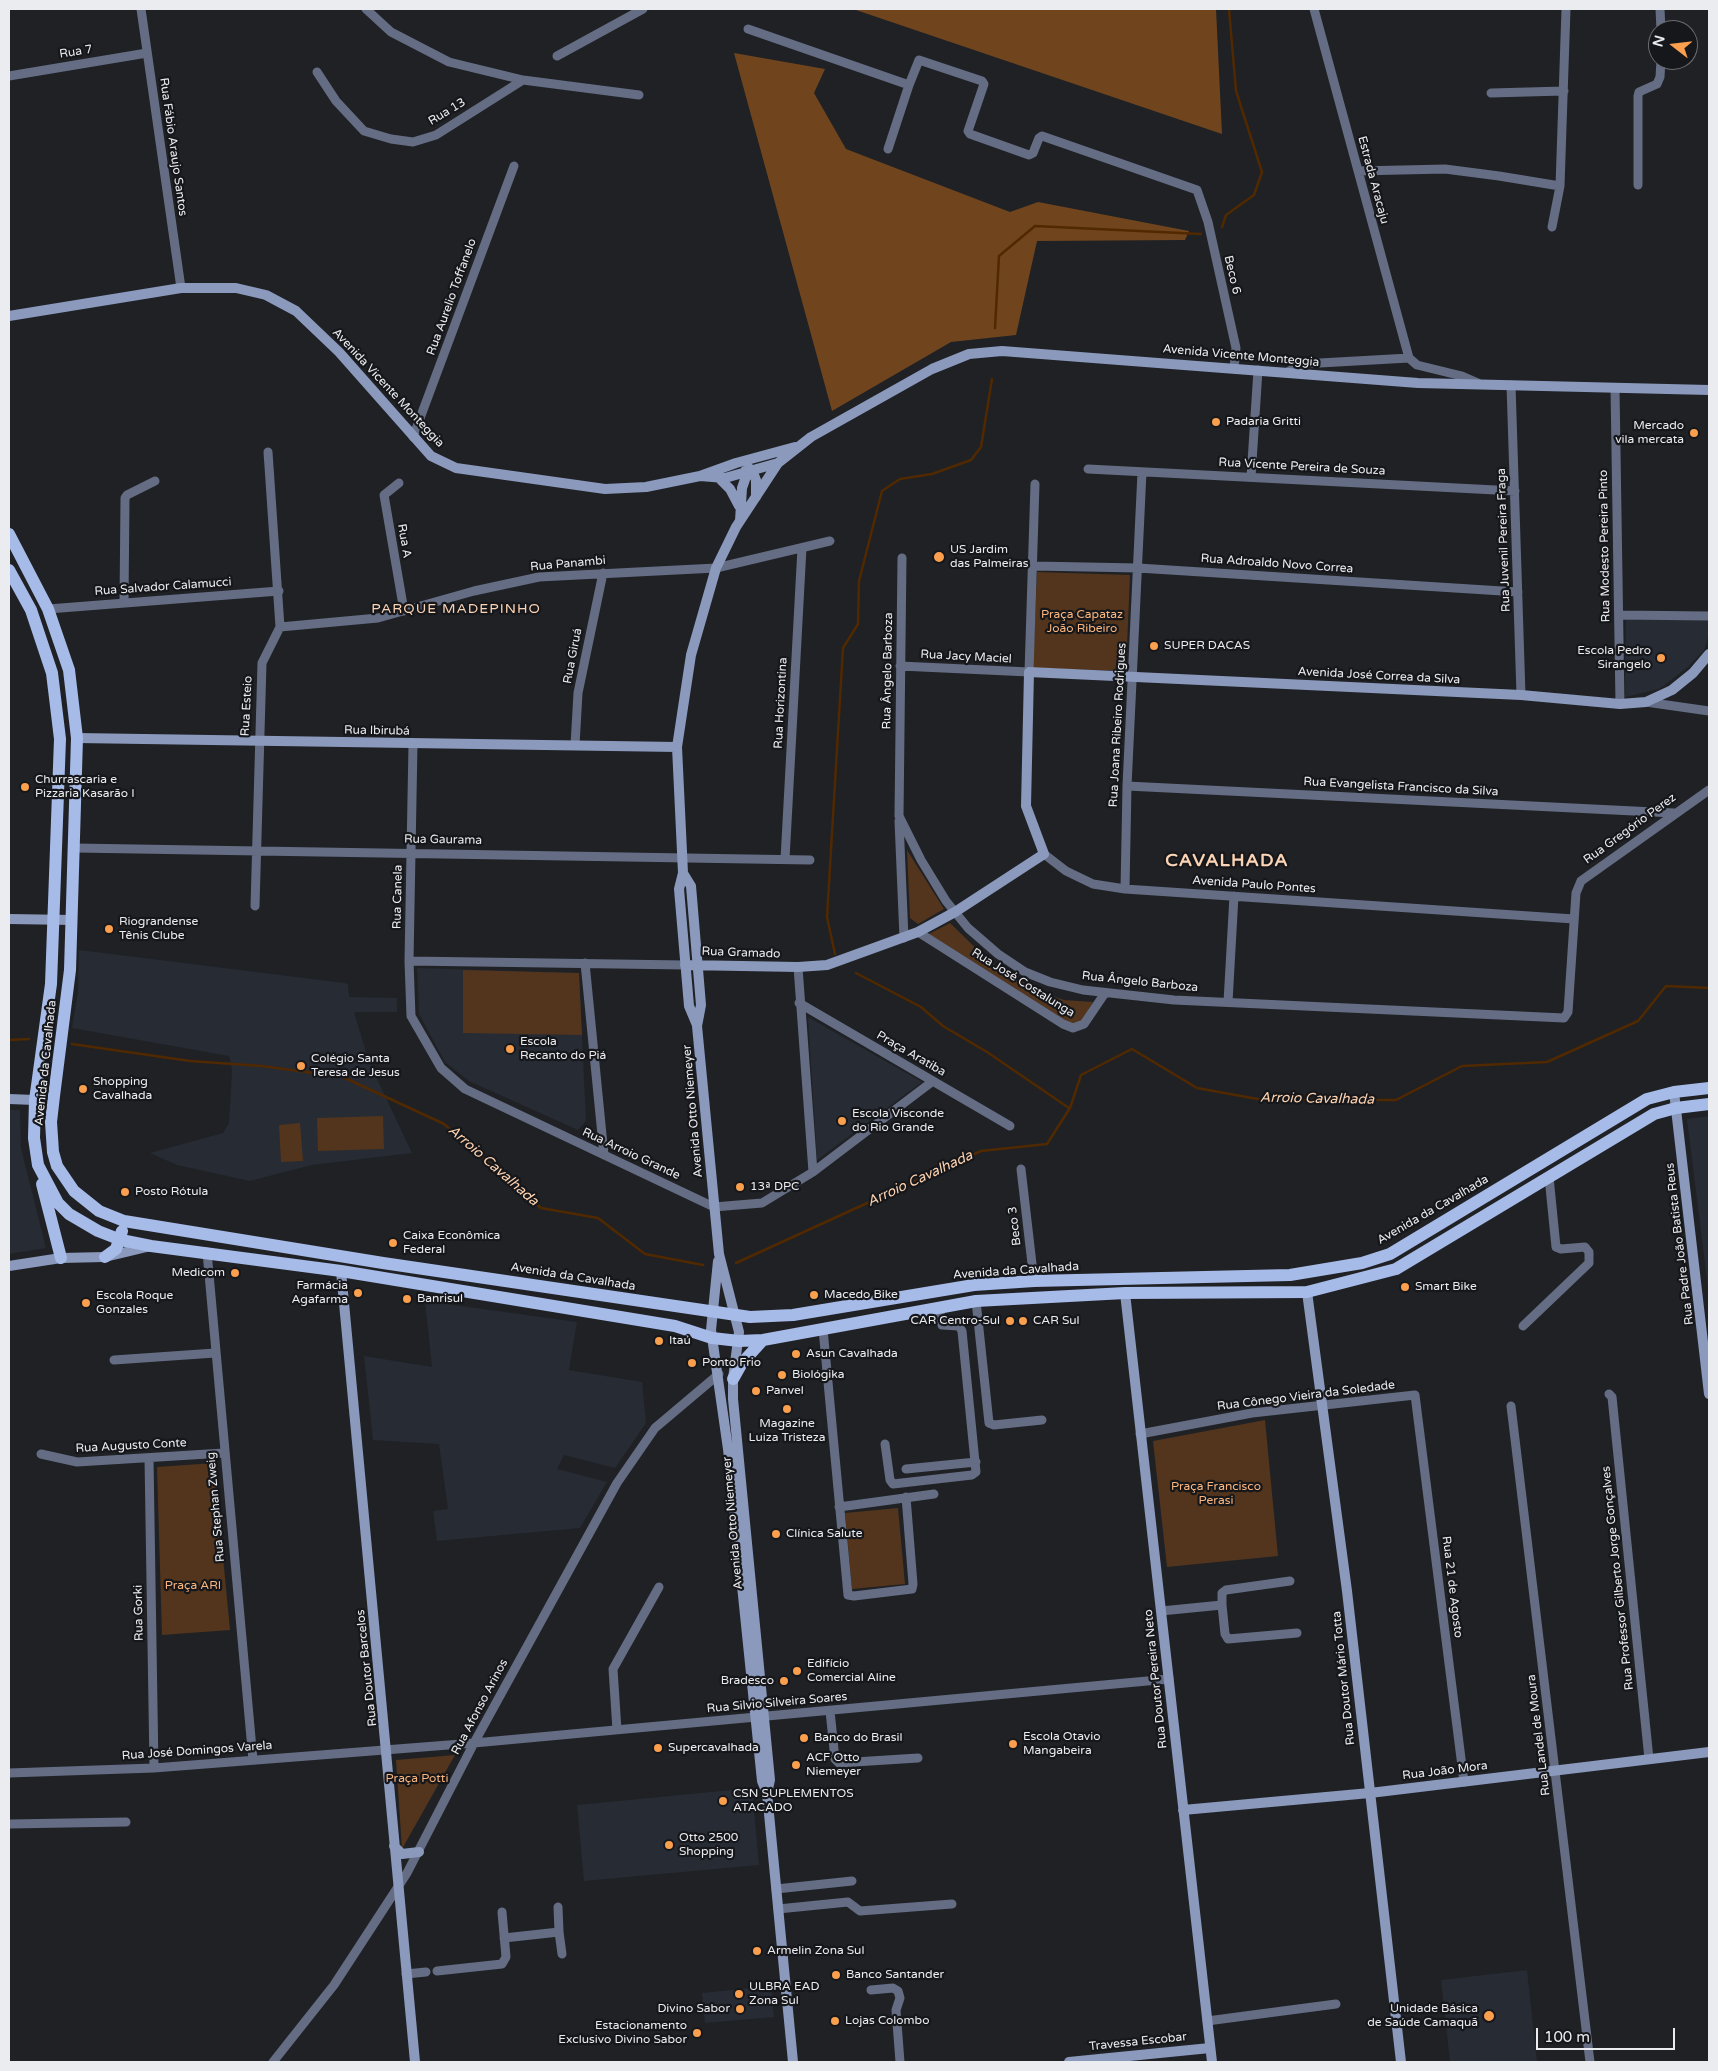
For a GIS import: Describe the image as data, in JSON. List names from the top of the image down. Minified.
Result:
{"streets":{"main road":["Avenida da Cavalhada"],"street":["Rua 7","Rua 13","Rua Fábio Araujo Santos","Estrada Aracaju","Beco 6","Rua Aurelio Toffanelo","Avenida Vicente Monteggia","Rua Vicente Pereira de Souza","Rua Juvenil Pereira Fraga","Rua A","Rua Modesto Pereira Pinto","Rua Panambi","Rua Adroaldo Novo Correa","Rua Salvador Calamucci","Rua Giruá","Rua Jacy Maciel","Rua Ângelo Barboza","Avenida José Correa da Silva","Rua Horizontina","Rua Esteio","Rua Joana Ribeiro Rodrigues","Rua Ibirubá","Rua Evangelista Francisco da Silva","Rua Gregório Perez","Rua Gaurama","Avenida Paulo Pontes","Rua Canela","Rua Gramado","Rua José Costalunga","Praça Aratiba","Avenida Otto Niemeyer","Rua Arroio Grande","Beco 3","Rua Padre João Batista Reus","Rua Cônego Vieira da Soledade","Rua Augusto Conte","Rua Stephan Zweig","Rua Professor Gilberto Jorge Gonçalves","Rua 21 de Agosto","Rua Gorki","Rua Doutor Barcelos","Rua Doutor Mário Totta","Rua Doutor Pereira Neto","Rua Silvio Silveira Soares","Rua Afonso Arinos","Rua Landel de Moura","Rua José Domingos Varela","Rua João Mora","Travessa Escobar"]},"crossings":[["Rua 7","Rua Fábio Araujo Santos"],["Rua Fábio Araujo Santos","Avenida Vicente Monteggia"],["Beco 6","Avenida Vicente Monteggia"],["Rua Aurelio Toffanelo","Avenida Vicente Monteggia"],["Avenida Vicente Monteggia","Rua Juvenil Pereira Fraga"],["Avenida Vicente Monteggia","Rua Modesto Pereira Pinto"],["Avenida Vicente Monteggia","Avenida Otto Niemeyer"],["Rua Vicente Pereira de Souza","Rua Juvenil Pereira Fraga"],["Rua Vicente Pereira de Souza","Rua Joana Ribeiro Rodrigues"],["Rua Juvenil Pereira Fraga","Rua Adroaldo Novo Correa"],["Rua Juvenil Pereira Fraga","Avenida José Correa da Silva"],["Rua A","Rua Panambi"],["Rua Modesto Pereira Pinto","Avenida José Correa da Silva"],["Rua Panambi","Rua Giruá"],["Rua Panambi","Rua Horizontina"],["Rua Panambi","Rua Esteio"],["Rua Panambi","Avenida Otto Niemeyer"],["Rua Adroaldo Novo Correa","Rua Joana Ribeiro Rodrigues"],["Rua Salvador Calamucci","Rua Esteio"],["Rua Salvador Calamucci","Avenida da Cavalhada"],["Rua Giruá","Rua Ibirubá"],["Rua Jacy Maciel","Rua Ângelo Barboza"],["Rua Jacy Maciel","Avenida José Correa da Silva"],["Rua Ângelo Barboza","Rua Gregório Perez"],["Rua Ângelo Barboza","Rua Gramado"],["Rua Ângelo Barboza","Rua José Costalunga"],["Avenida José Correa da Silva","Rua Joana Ribeiro Rodrigues"],["Rua Horizontina","Rua Gaurama"],["Rua Esteio","Rua Ibirubá"],["Rua Esteio","Rua Gaurama"],["Rua Joana Ribeiro Rodrigues","Rua Evangelista Francisco da Silva"],["Rua Joana Ribeiro Rodrigues","Avenida Paulo Pontes"],["Rua Ibirubá","Rua Canela"],["Rua Ibirubá","Avenida da Cavalhada"],["Rua Ibirubá","Avenida Otto Niemeyer"],["Rua Evangelista Francisco da Silva","Rua Gregório Perez"],["Rua Gregório Perez","Avenida Paulo Pontes"],["Rua Gaurama","Rua Canela"],["Rua Gaurama","Avenida da Cavalhada"],["Rua Gaurama","Avenida Otto Niemeyer"],["Avenida Paulo Pontes","Rua Gramado"],["Rua Canela","Rua Gramado"],["Rua Canela","Rua Arroio Grande"],["Rua Gramado","Rua José Costalunga"],["Rua Gramado","Avenida Otto Niemeyer"],["Rua Gramado","Rua Arroio Grande"],["Avenida da Cavalhada","Avenida Otto Niemeyer"],["Avenida da Cavalhada","Beco 3"],["Avenida da Cavalhada","Rua Padre João Batista Reus"],["Avenida da Cavalhada","Rua Stephan Zweig"],["Avenida da Cavalhada","Rua Doutor Barcelos"],["Avenida da Cavalhada","Rua Doutor Mário Totta"],["Avenida da Cavalhada","Rua Doutor Pereira Neto"],["Avenida Otto Niemeyer","Rua Arroio Grande"],["Avenida Otto Niemeyer","Rua Silvio Silveira Soares"],["Avenida Otto Niemeyer","Rua Afonso Arinos"],["Rua Cônego Vieira da Soledade","Rua 21 de Agosto"],["Rua Cônego Vieira da Soledade","Rua Doutor Mário Totta"],["Rua Cônego Vieira da Soledade","Rua Doutor Pereira Neto"],["Rua Augusto Conte","Rua Stephan Zweig"],["Rua Augusto Conte","Rua Gorki"],["Rua Stephan Zweig","Rua José Domingos Varela"],["Rua Professor Gilberto Jorge Gonçalves","Rua João Mora"],["Rua 21 de Agosto","Rua João Mora"],["Rua Gorki","Rua José Domingos Varela"],["Rua Doutor Barcelos","Rua Silvio Silveira Soares"],["Rua Doutor Barcelos","Rua Afonso Arinos"],["Rua Doutor Barcelos","Rua José Domingos Varela"],["Rua Doutor Mário Totta","Rua João Mora"],["Rua Doutor Pereira Neto","Rua Silvio Silveira Soares"],["Rua Doutor Pereira Neto","Rua João Mora"],["Rua Doutor Pereira Neto","Travessa Escobar"],["Rua Silvio Silveira Soares","Rua Afonso Arinos"],["Rua Silvio Silveira Soares","Rua José Domingos Varela"],["Rua Landel de Moura","Rua João Mora"]],"districts":["PARQUE MADEPINHO","CAVALHADA"],"water":["Arroio Cavalhada"],"parks":["Praça Capataz João Ribeiro","Praça Francisco Perasi","Praça ARI","Praça Potti"],"places":["Padaria Gritti","Mercado vila mercata","US Jardim das Palmeiras","SUPER DACAS","Escola Pedro Sirangelo","Churrascaria e Pizzaria Kasarão I","Riograndense Tênis Clube","Escola Recanto do Piá","Colégio Santa Teresa de Jesus","Shopping Cavalhada","Escola Visconde do Rio Grande","13ª DPC","Posto Rótula","Caixa Econômica Federal","Medicom","Smart Bike","Farmácia Agafarma","Macedo Bike","Banrisul","Escola Roque Gonzales","CAR Centro-Sul","CAR Sul","Itaú","Asun Cavalhada","Ponto Frio","Biológika","Panvel","Magazine Luiza Tristeza","Clínica Salute","Edifício Comercial Aline","Bradesco","Banco do Brasil","Escola Otavio Mangabeira","Supercavalhada","ACF Otto Niemeyer","CSN SUPLEMENTOS ATACADO","Otto 2500 Shopping","Armelin Zona Sul","Banco Santander","ULBRA EAD Zona Sul","Divino Sabor","Unidade Básica de Saúde Camaquã","Lojas Colombo","Estacionamento Exclusivo Divino Sabor"],"scale_bar":"100 m","north":"left"}
